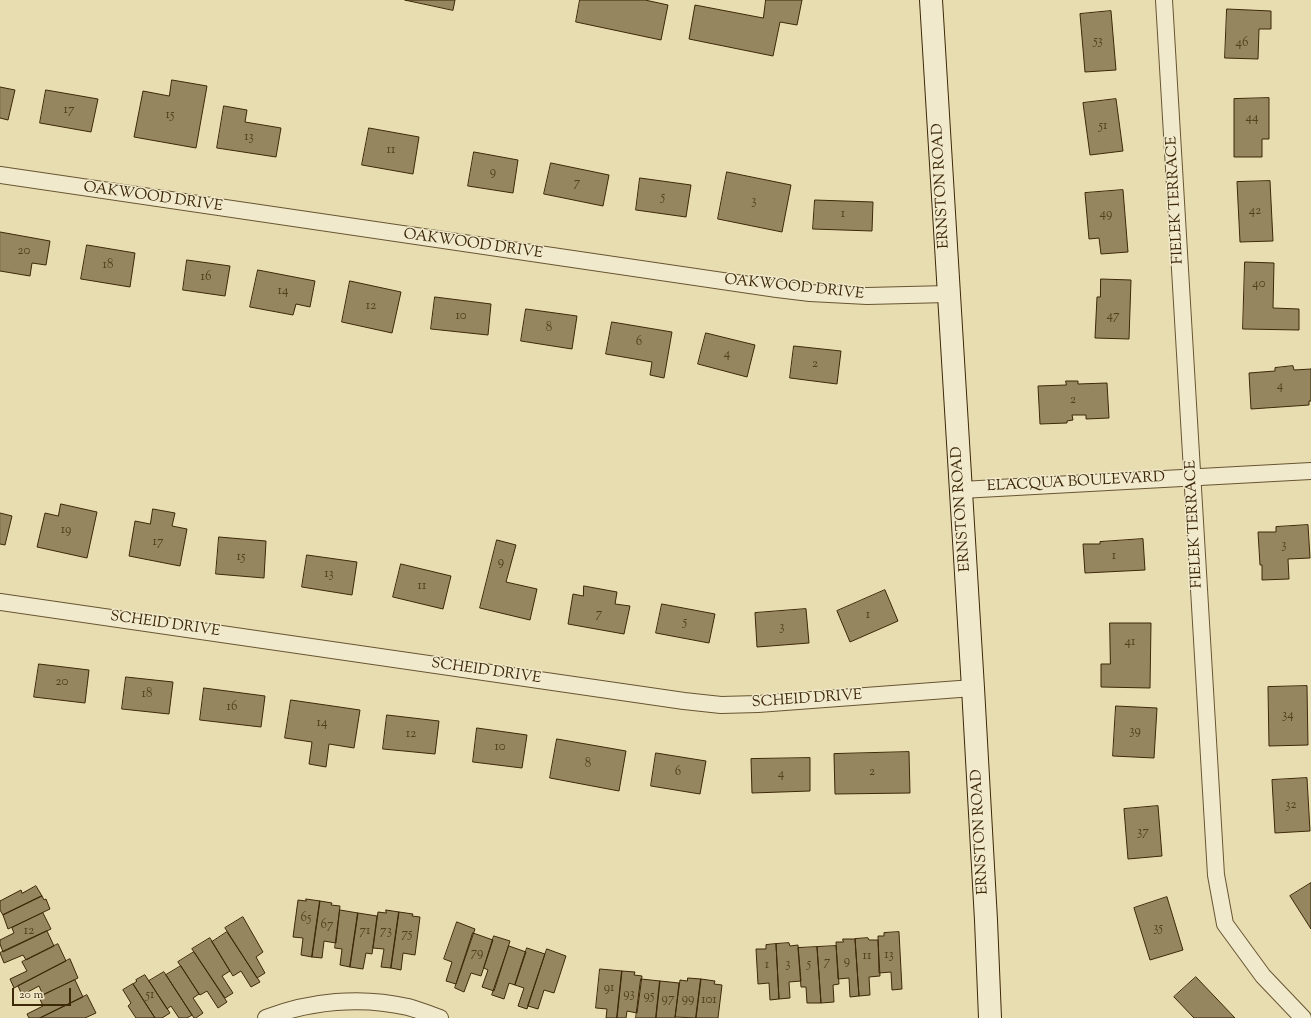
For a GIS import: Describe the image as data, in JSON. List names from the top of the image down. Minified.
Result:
{"streets":{"street":["ERNSTON ROAD","OAKWOOD DRIVE","FIELEK TERRACE","ELACQUA BOULEVARD","SCHEID DRIVE"]},"crossings":[["ERNSTON ROAD","OAKWOOD DRIVE"],["ERNSTON ROAD","ELACQUA BOULEVARD"],["ERNSTON ROAD","SCHEID DRIVE"],["FIELEK TERRACE","ELACQUA BOULEVARD"]],"house_numbers":["53","46","17","15","44","51","13","11","9","7","5","3","42","1","49","20","18","16","40","14","12","10","47","8","6","4","2","4","2","19","17","3","1","15","9","13","11","7","1","5","3","41","20","18","16","34","14","39","12","10","8","6","2","4","32","37","65","67","35","12","71","73","75","79","13","11","9","7","3","5","1","91","93","51","95","97","99","101"],"scale_bar":"20 m"}
